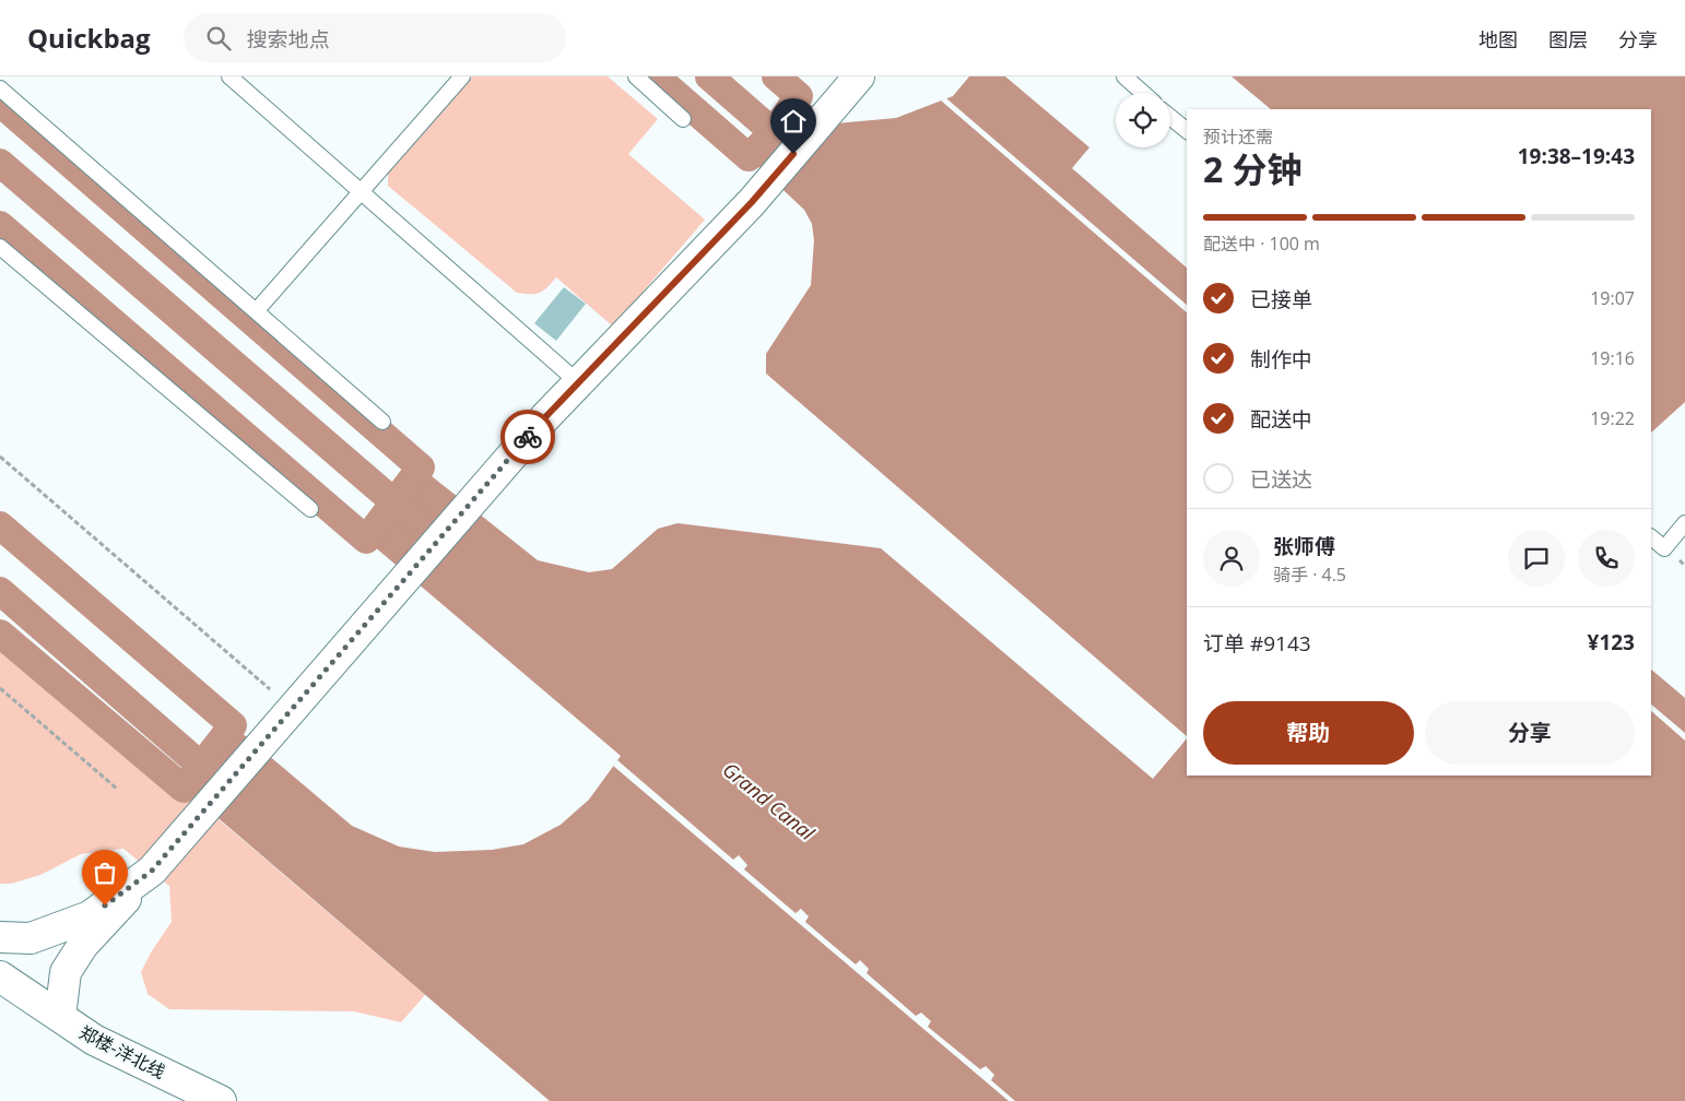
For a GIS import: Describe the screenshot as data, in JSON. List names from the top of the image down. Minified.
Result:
{"streets":{"main road":["郑楼-洋北线"]},"water":["Grand Canal"],"page":{"header":"Quickbag","search":"搜索地点","nav":["地图","图层","分享"],"heading":["2 分钟","预计还需","19:38–19:43"],"panel":["张师傅","骑手 · 4.5","订单 #9143","¥123"],"bar":"配送中 · 100 m","list":[["已接单","19:07"],["制作中","19:16"],["配送中","19:22"],"已送达"],"buttons":["帮助","分享"]}}
